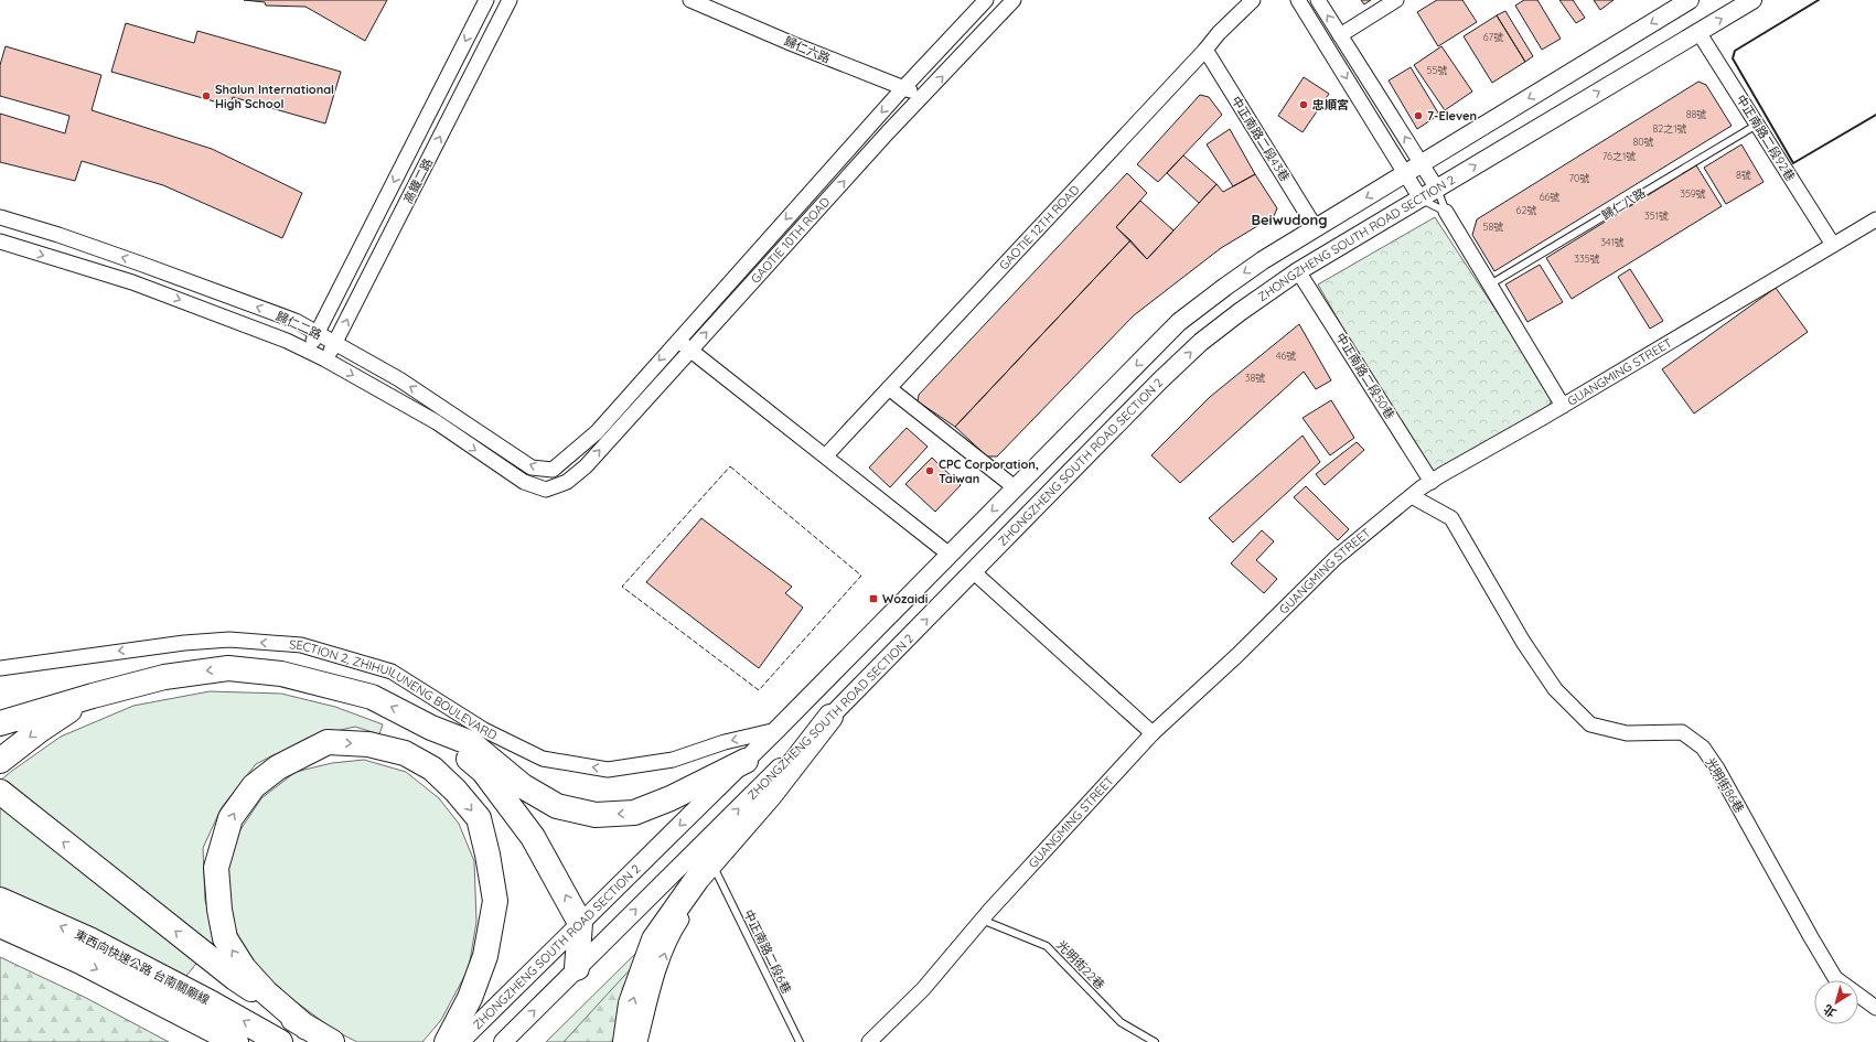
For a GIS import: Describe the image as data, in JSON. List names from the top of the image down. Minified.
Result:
{"streets":{"highway":["東西向快速公路 台南關廟線"],"street":["歸仁六路","中正南路二段92巷","中正南路二段43巷","高鐵二路","GAOTIE 12TH ROAD","ZHONGZHENG SOUTH ROAD SECTION 2","GAOTIE 10TH ROAD","歸仁二路","GUANGMING STREET","中正南路二段50巷","SECTION 2, ZHIHUILUNENG BOULEVARD","光明街86巷"],"lane":["歸仁八路","中正南路二段6巷","光明街22巷"]},"crossings":[["歸仁六路","GAOTIE 10TH ROAD"],["中正南路二段92巷","歸仁八路"],["中正南路二段92巷","ZHONGZHENG SOUTH ROAD SECTION 2"],["中正南路二段92巷","GUANGMING STREET"],["中正南路二段43巷","GAOTIE 12TH ROAD"],["中正南路二段43巷","ZHONGZHENG SOUTH ROAD SECTION 2"],["高鐵二路","歸仁二路"],["ZHONGZHENG SOUTH ROAD SECTION 2","中正南路二段50巷"],["ZHONGZHENG SOUTH ROAD SECTION 2","SECTION 2, ZHIHUILUNENG BOULEVARD"],["GAOTIE 10TH ROAD","歸仁二路"],["GUANGMING STREET","中正南路二段50巷"],["GUANGMING STREET","光明街86巷"],["GUANGMING STREET","光明街22巷"]],"one_way":["SECTION 2, ZHIHUILUNENG BOULEVARD"],"districts":["Beiwudong"],"places":{"other":["Shalun International High School","忠順宮","7-Eleven","CPC Corporation, Taiwan"],"transit":["Wozaidi"]},"house_numbers":["67號","55號","88號","82之1號","80號","76之1號","8號","70號","359號","66號","62號","351號","58號","341號","335號","46號","38號"],"north":"bottom left"}
